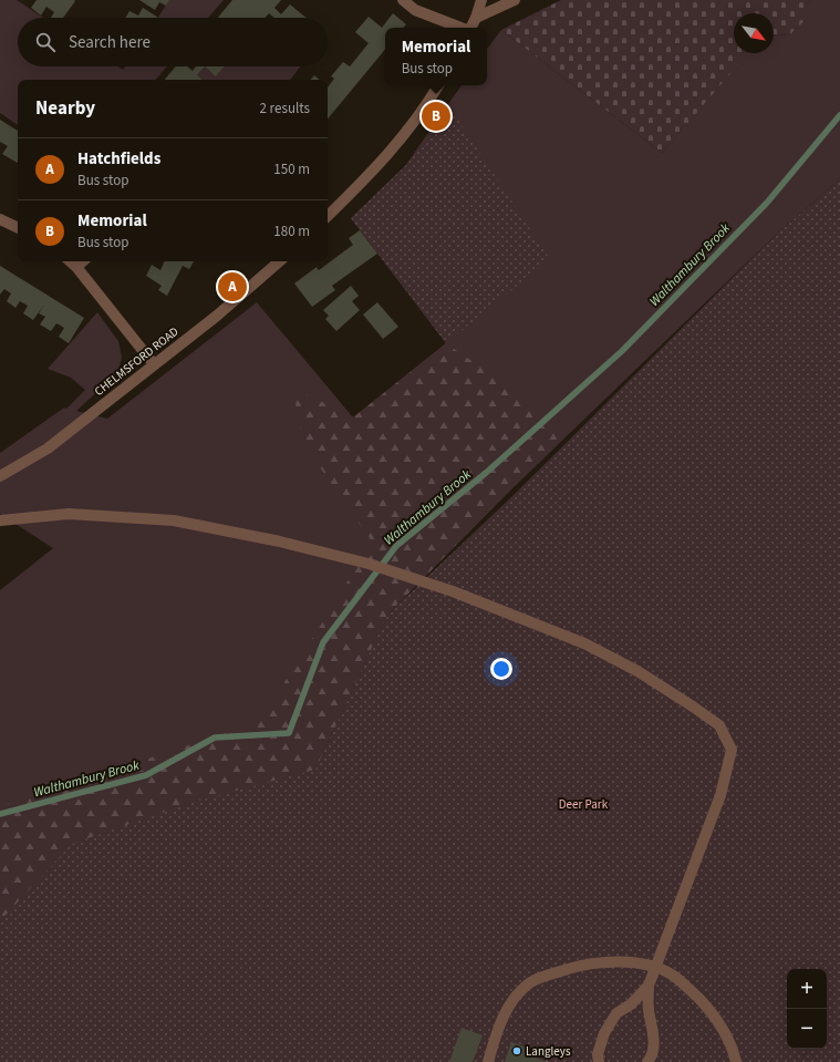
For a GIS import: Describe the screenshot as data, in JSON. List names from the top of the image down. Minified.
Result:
{"streets":{"street":["CHELMSFORD ROAD"]},"water":["Walthambury Brook"],"parks":["Deer Park"],"places":["Langleys"],"north":"bottom right","page":{"search":"Search here","popup":["Memorial","Bus stop"],"heading":["Nearby","2 results"],"pins":["B","A"],"list":[{"mark":"A","name":"Hatchfields","note":"Bus stop","value":"150 m"},{"mark":"B","name":"Memorial","note":"Bus stop","value":"180 m"}],"map_buttons":["+","−"]}}
